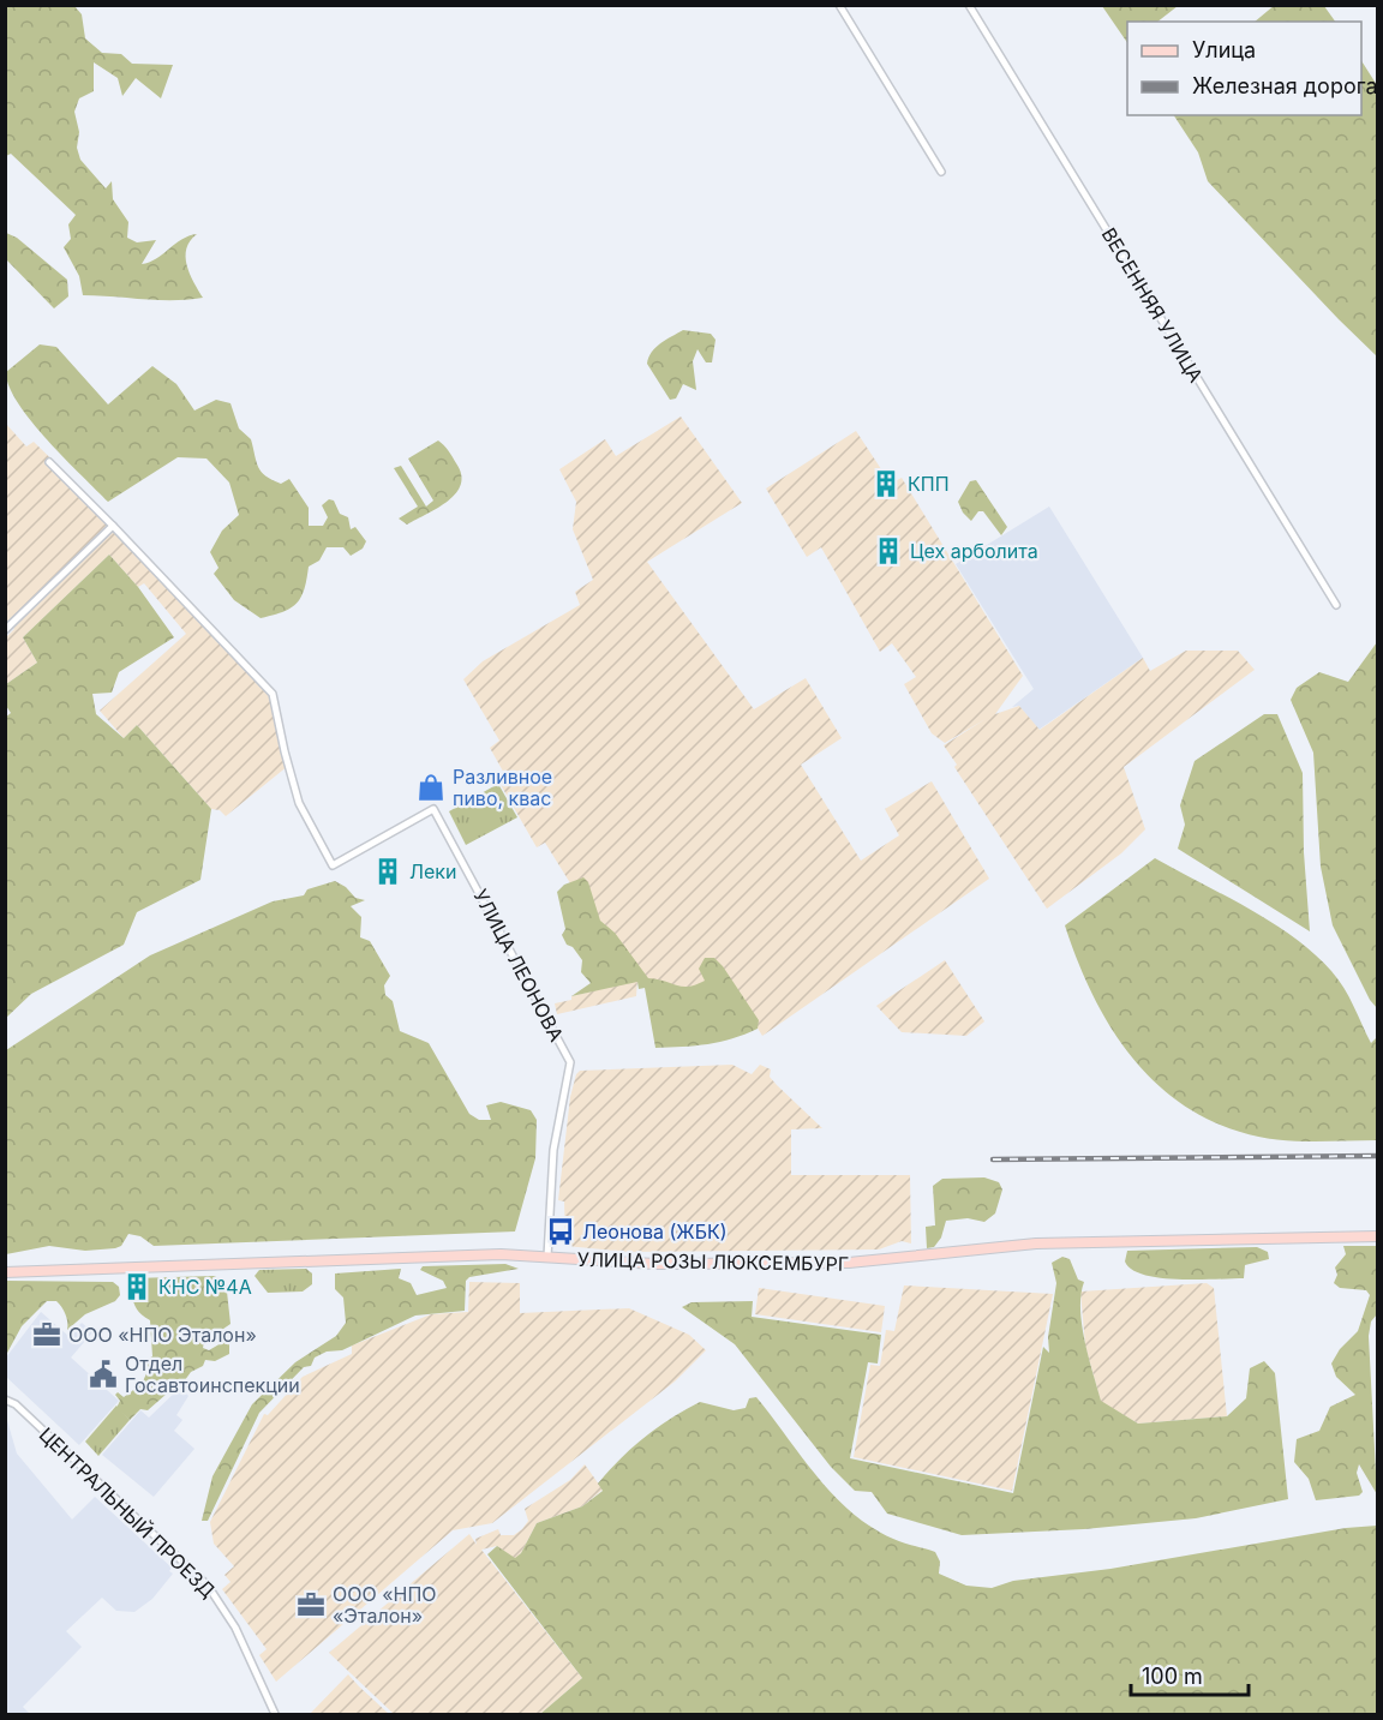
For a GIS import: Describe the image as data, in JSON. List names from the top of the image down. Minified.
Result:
{"streets":{"street":["ВЕСЕННЯЯ УЛИЦА","УЛИЦА ЛЕОНОВА","УЛИЦА РОЗЫ ЛЮКСЕМБУРГ","ЦЕНТРАЛЬНЫЙ ПРОЕЗД"]},"crossings":[["УЛИЦА ЛЕОНОВА","УЛИЦА РОЗЫ ЛЮКСЕМБУРГ"]],"places":{"building":["КПП","Цех арболита","Леки","КНС №4А"],"shop":["Разливное пиво, квас"],"bus stop":["Леонова (ЖБК)"],"office":["ООО «НПО Эталон»","ООО «НПО «Эталон»"],"public building":["Отдел Госавтоинспекции"]},"legend":["Улица","Железная дорога"],"scale_bar":"100 m"}
